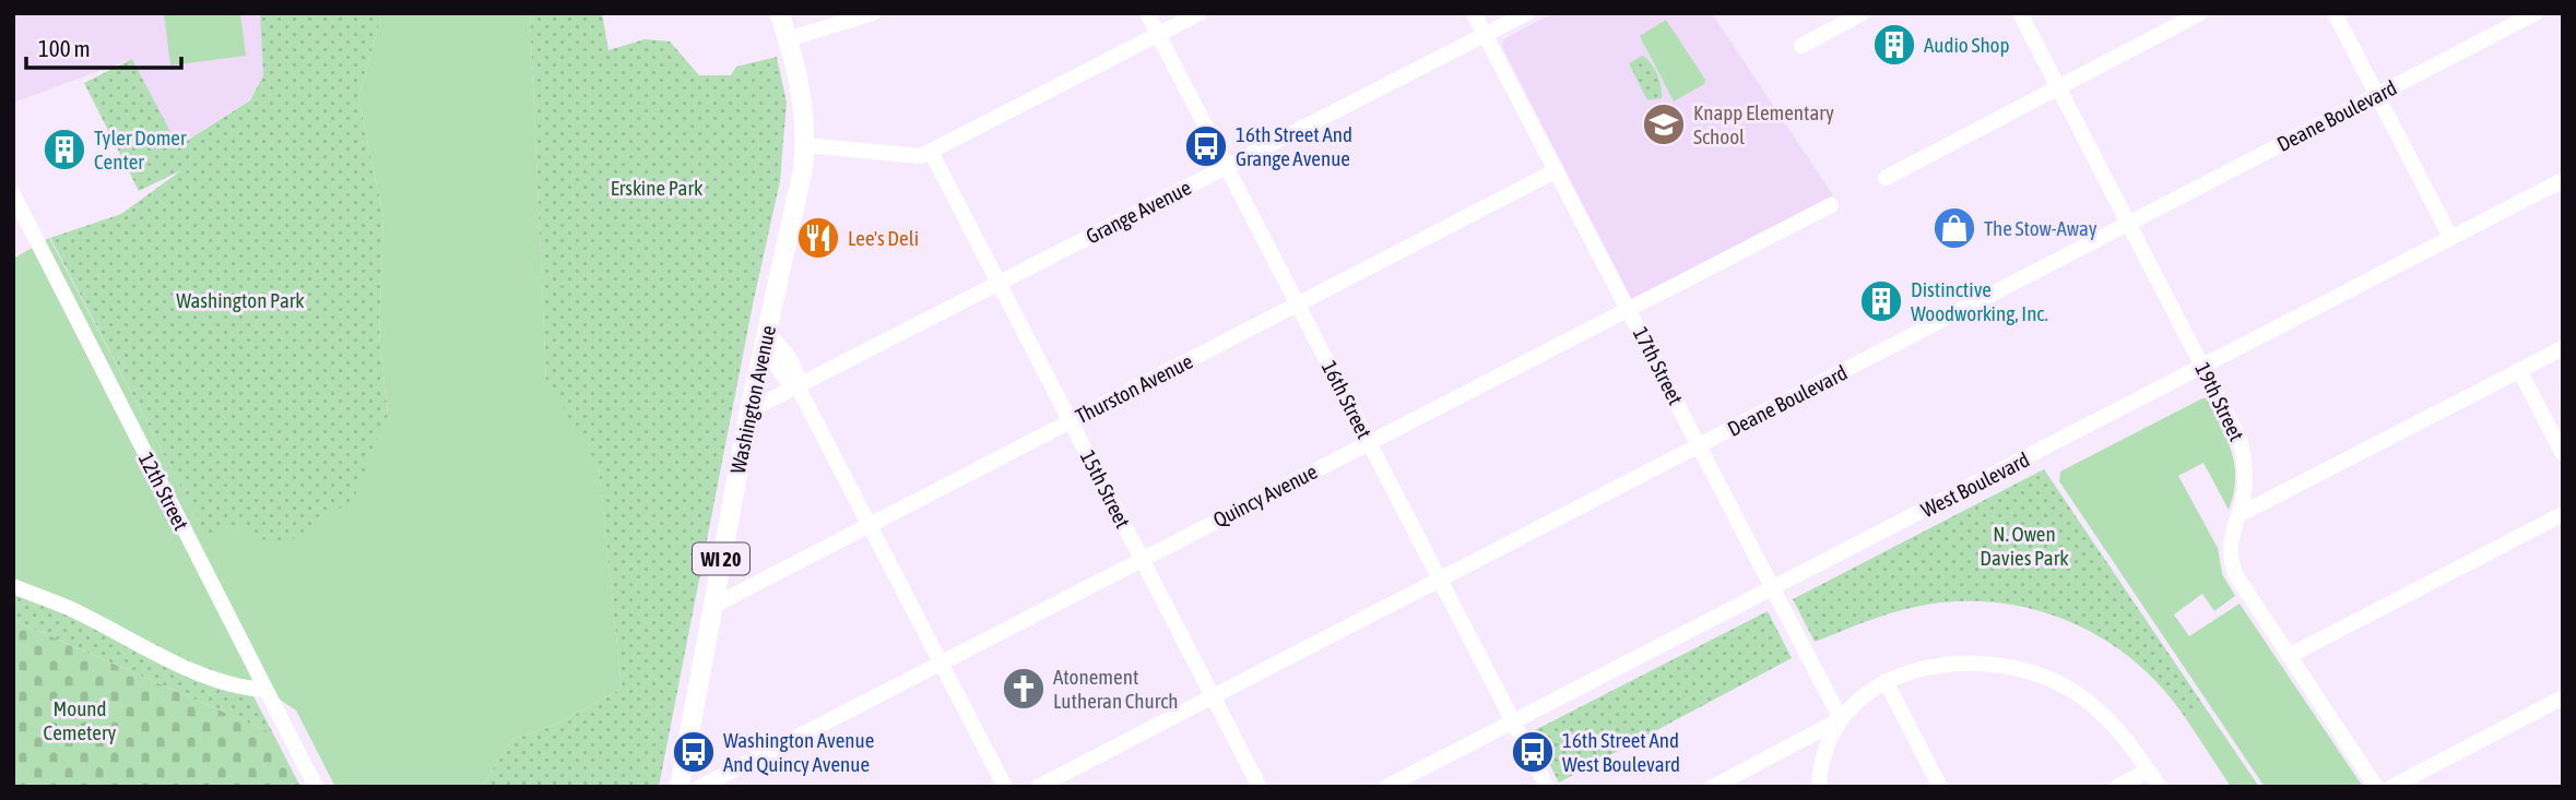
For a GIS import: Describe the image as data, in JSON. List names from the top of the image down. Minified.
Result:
{"streets":{"main road":["Washington Avenue","WI 20"],"street":["Deane Boulevard","Grange Avenue","17th Street","Thurston Avenue","16th Street","19th Street","West Boulevard","15th Street","12th Street","Quincy Avenue"]},"crossings":[["Deane Boulevard","17th Street"],["Deane Boulevard","16th Street"],["Deane Boulevard","19th Street"],["Deane Boulevard","15th Street"],["Grange Avenue","17th Street"],["Grange Avenue","Washington Avenue"],["Grange Avenue","16th Street"],["Grange Avenue","15th Street"],["17th Street","Thurston Avenue"],["17th Street","West Boulevard"],["17th Street","Quincy Avenue"],["Thurston Avenue","Washington Avenue"],["Thurston Avenue","16th Street"],["Thurston Avenue","15th Street"],["16th Street","West Boulevard"],["16th Street","Quincy Avenue"],["19th Street","West Boulevard"],["15th Street","Quincy Avenue"]],"parks":["Erskine Park","Washington Park","N. Owen Davies Park","Mound Cemetery"],"places":{"building":["Audio Shop","Tyler Domer Center","Distinctive Woodworking, Inc."],"school or university":["Knapp Elementary School"],"bus stop":["16th Street And Grange Avenue","Washington Avenue And Quincy Avenue","16th Street And West Boulevard"],"shop":["The Stow-Away"],"restaurant":["Lee's Deli"],"church":["Atonement Lutheran Church"]},"scale_bar":"100 m"}
